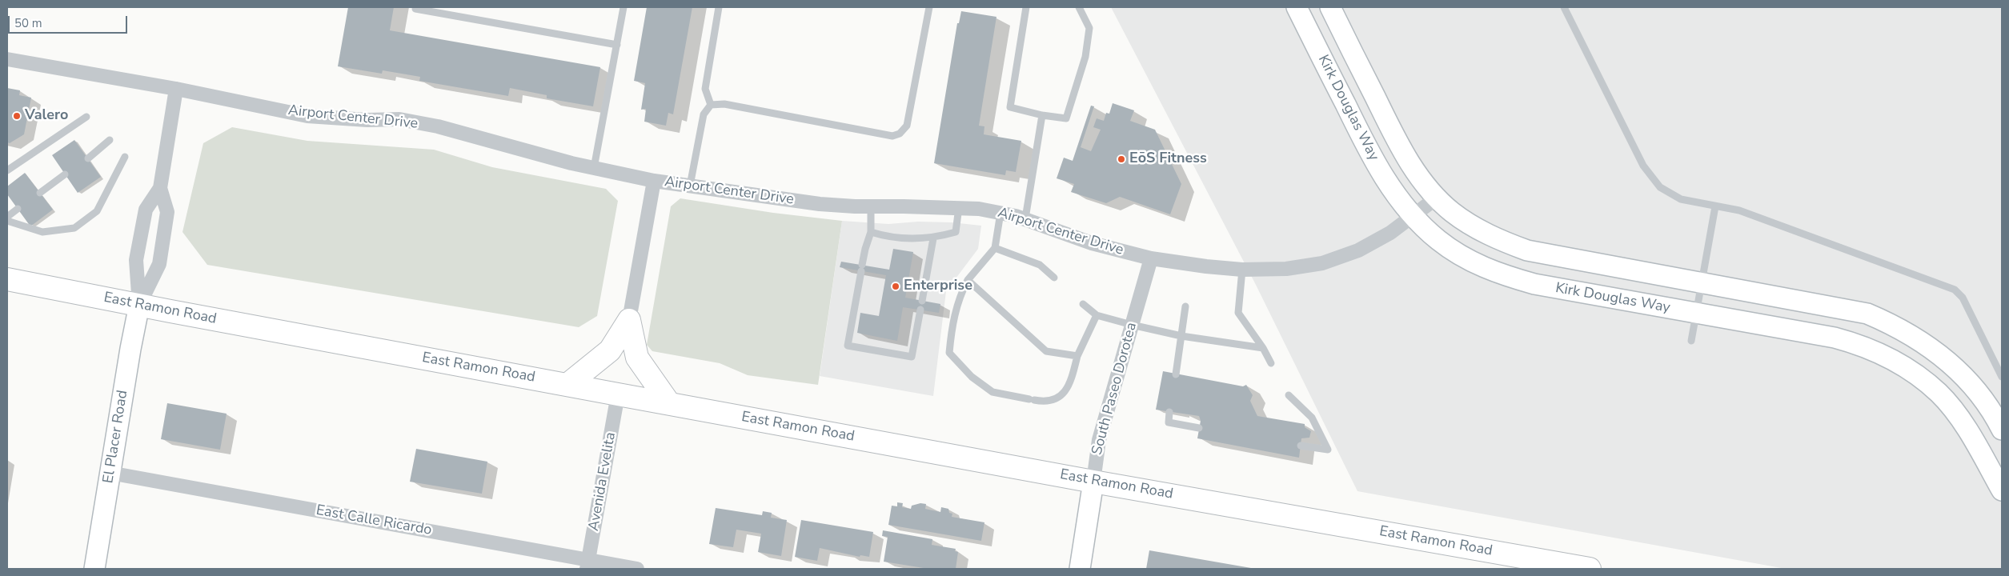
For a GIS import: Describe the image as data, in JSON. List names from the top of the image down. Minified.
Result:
{"streets":{"main road":["East Ramon Road"],"street":["Kirk Douglas Way","Airport Center Drive","South Paseo Dorotea","El Placer Road","Avenida Evelita","East Calle Ricardo"]},"crossings":[["Kirk Douglas Way","Airport Center Drive"],["Airport Center Drive","South Paseo Dorotea"],["Airport Center Drive","El Placer Road"],["East Ramon Road","South Paseo Dorotea"],["East Ramon Road","El Placer Road"],["East Ramon Road","Avenida Evelita"],["El Placer Road","East Calle Ricardo"],["Avenida Evelita","East Calle Ricardo"]],"places":["Valero","EōS Fitness","Enterprise"],"scale_bar":"50 m"}
